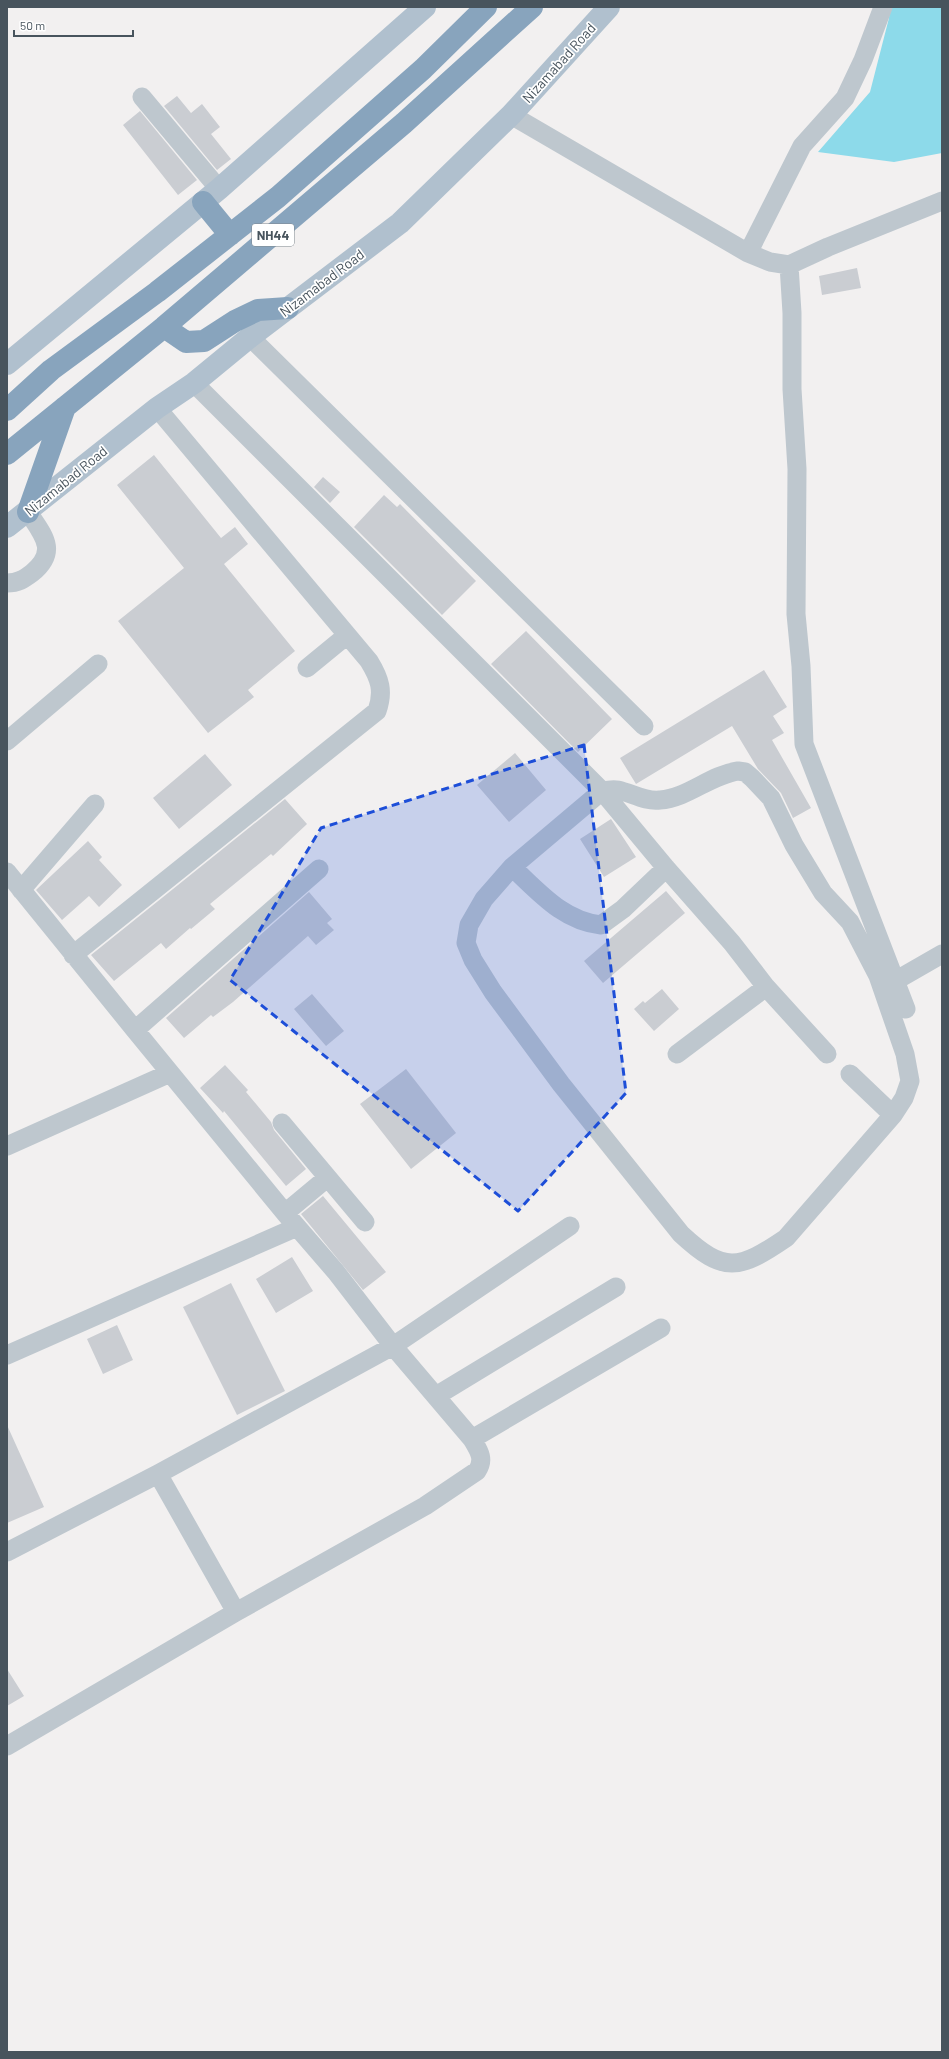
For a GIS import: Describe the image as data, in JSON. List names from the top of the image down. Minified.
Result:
{"streets":{"highway":["NH44"],"main road":["Nizamabad Road"]},"scale_bar":"50 m"}
